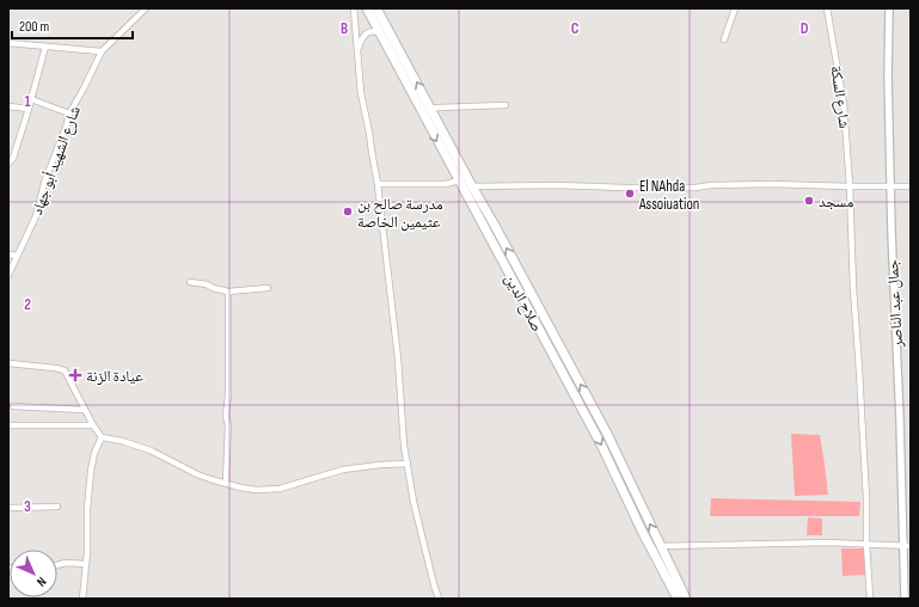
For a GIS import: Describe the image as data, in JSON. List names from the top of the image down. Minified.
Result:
{"streets":{"highway":["صلاح الدين"],"main road":["جمال عبد الناصر"],"street":["شارع السكة","شارع الشهيد أبو جهاد"]},"places":{"other":["El NAhda Assoiuation","مسجد","مدرسة صالح بن عثيمين الخاصة"],"health":["عيادة الزنة"]},"scale_bar":"200 m","north":"bottom right","grid":{"columns":["B","C","D"],"rows":["1","2","3"]}}
